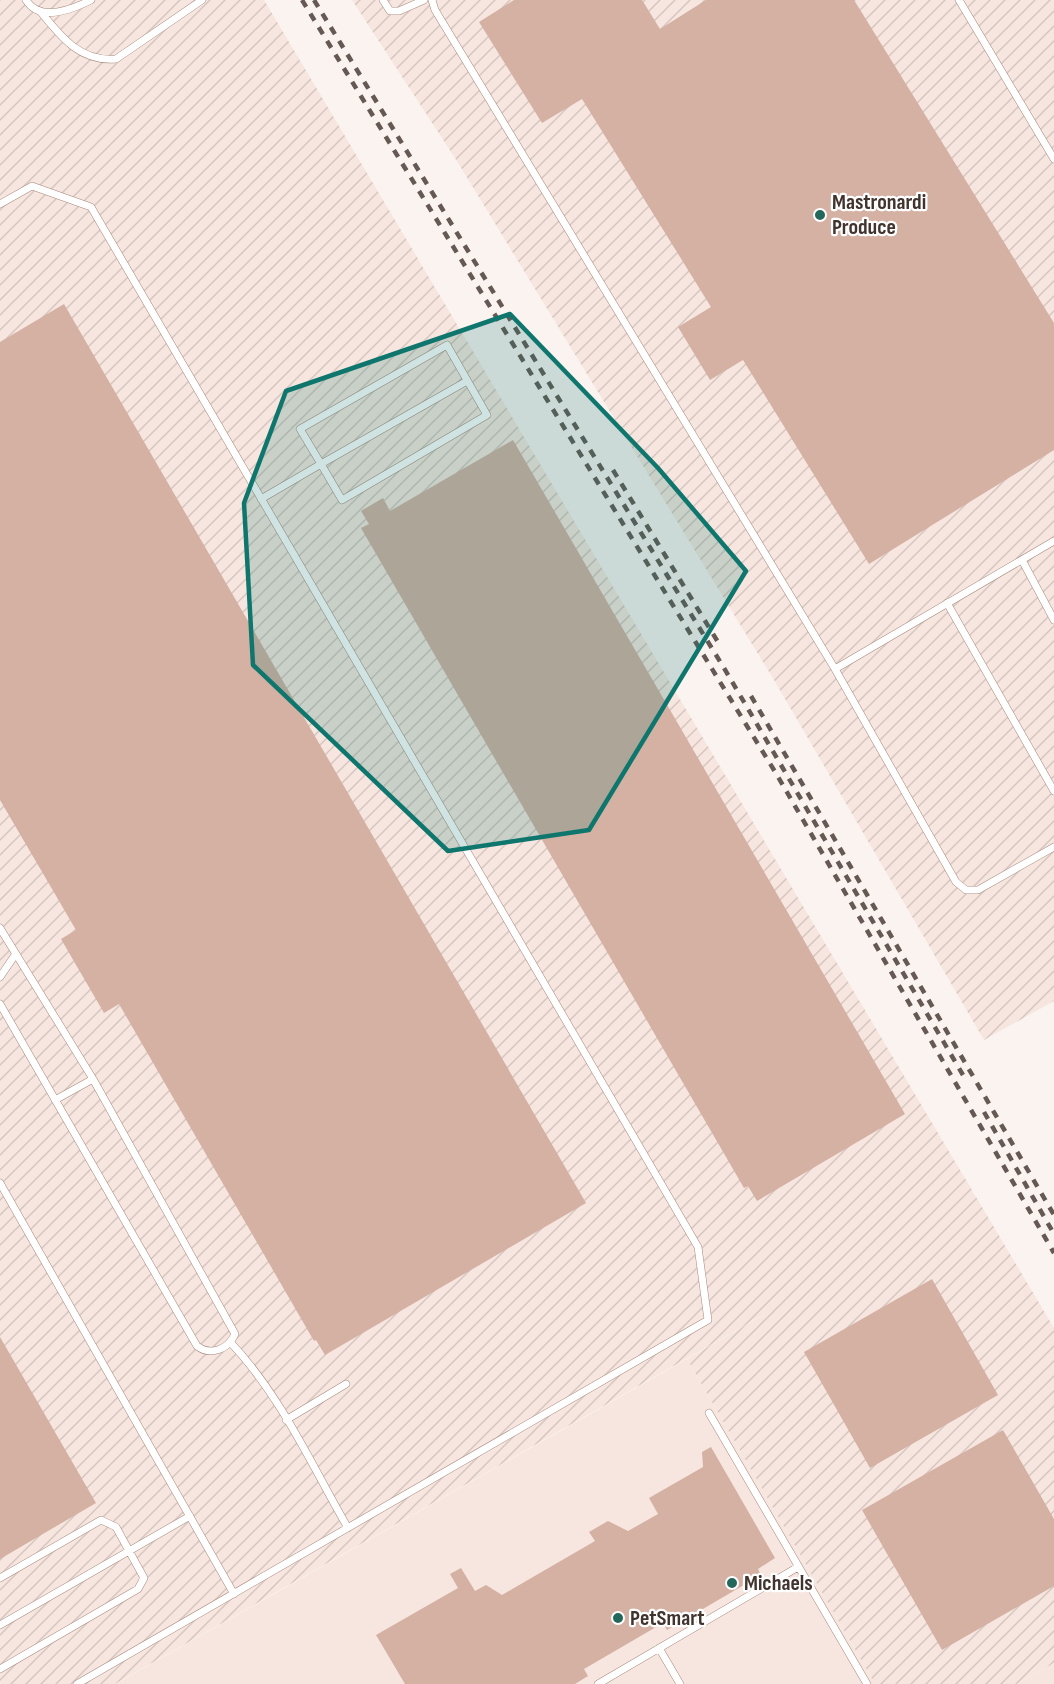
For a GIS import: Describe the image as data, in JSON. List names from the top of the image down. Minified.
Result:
{"places":["Mastronardi Produce","Michaels","PetSmart"]}
